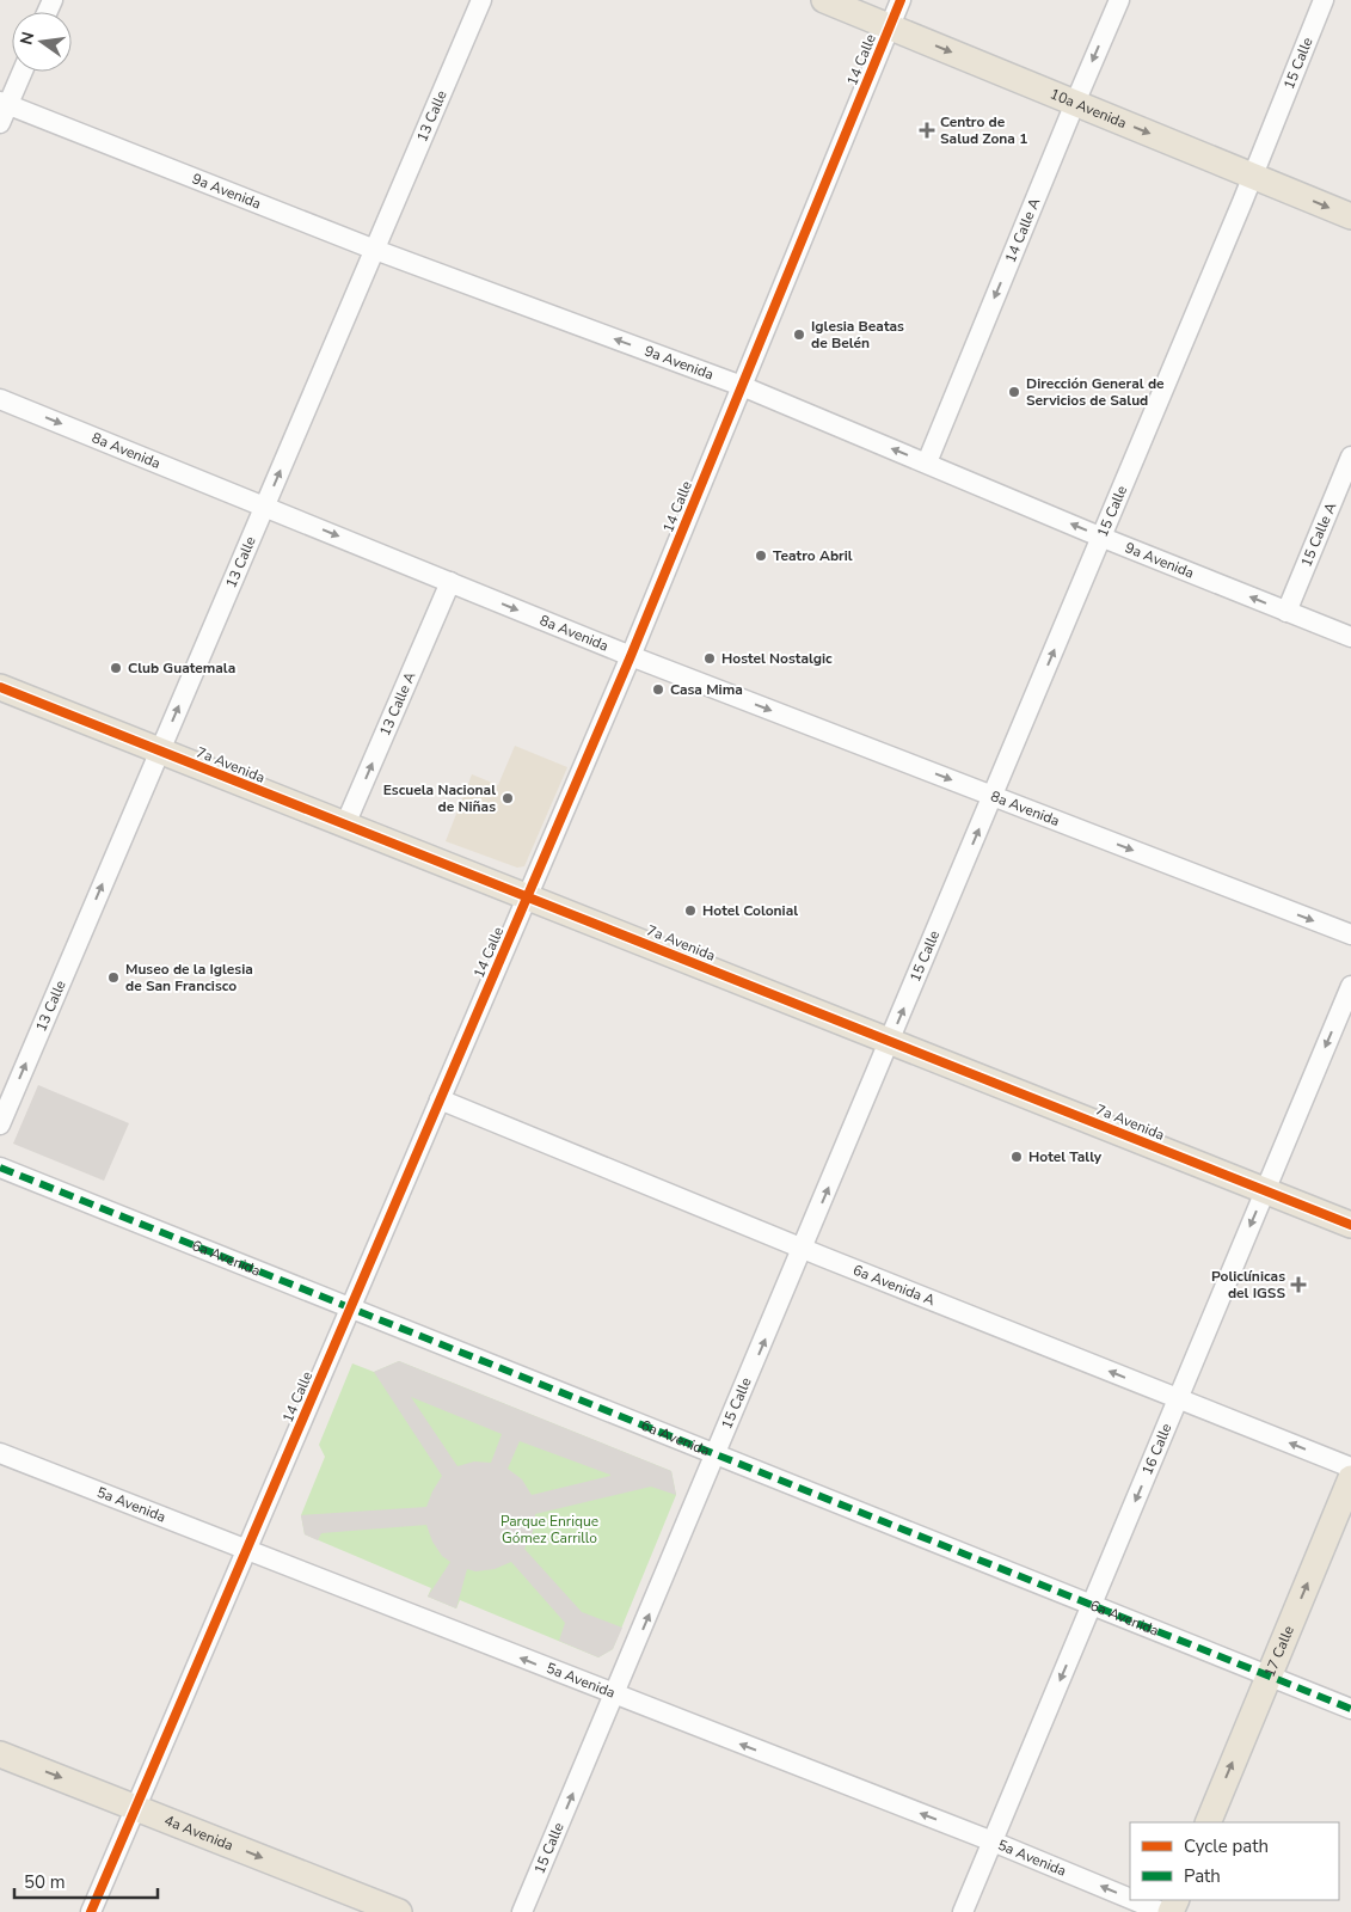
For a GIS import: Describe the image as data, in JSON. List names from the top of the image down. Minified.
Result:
{"streets":{"main road":["10a Avenida","7a Avenida","17 Calle","4a Avenida"],"street":["14 Calle","15 Calle","13 Calle","9a Avenida","14 Calle A","8a Avenida","15 Calle A","13 Calle A","6a Avenida","6a Avenida A","16 Calle","5a Avenida"]},"crossings":[["14 Calle","10a Avenida"],["14 Calle","9a Avenida"],["14 Calle","8a Avenida"],["14 Calle","7a Avenida"],["14 Calle","6a Avenida"],["14 Calle","6a Avenida A"],["14 Calle","5a Avenida"],["14 Calle","4a Avenida"],["15 Calle","10a Avenida"],["15 Calle","9a Avenida"],["15 Calle","8a Avenida"],["15 Calle","7a Avenida"],["15 Calle","6a Avenida"],["15 Calle","6a Avenida A"],["15 Calle","5a Avenida"],["10a Avenida","14 Calle A"],["13 Calle","9a Avenida"],["13 Calle","8a Avenida"],["13 Calle","7a Avenida"],["9a Avenida","14 Calle A"],["9a Avenida","15 Calle A"],["8a Avenida","13 Calle A"],["13 Calle A","7a Avenida"],["7a Avenida","16 Calle"],["6a Avenida","16 Calle"],["6a Avenida","17 Calle"],["6a Avenida A","16 Calle"],["16 Calle","5a Avenida"]],"one_way":["15 Calle","10a Avenida","13 Calle","9a Avenida","14 Calle A","8a Avenida","13 Calle A","6a Avenida A","16 Calle","5a Avenida","17 Calle","4a Avenida"],"parks":["Parque Enrique Gómez Carrillo"],"places":{"health":["Centro de Salud Zona 1","Policlínicas del IGSS"],"other":["Iglesia Beatas de Belén","Dirección General de Servicios de Salud","Teatro Abril","Hostel Nostalgic","Club Guatemala","Casa Mima","Escuela Nacional de Niñas","Hotel Colonial","Museo de la Iglesia de San Francisco","Hotel Tally"]},"legend":["Cycle path","Path"],"scale_bar":"50 m","north":"left"}
